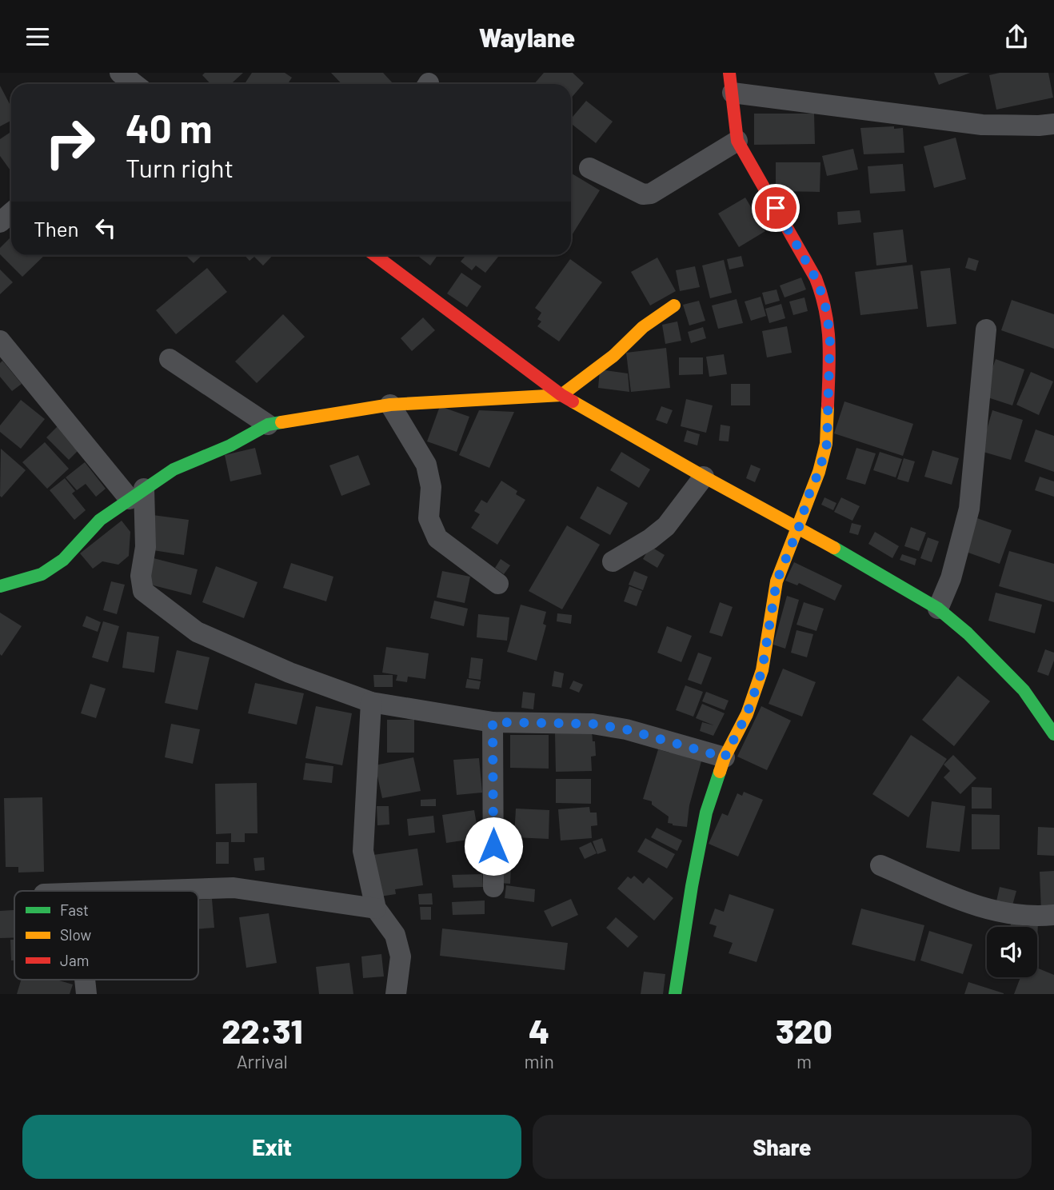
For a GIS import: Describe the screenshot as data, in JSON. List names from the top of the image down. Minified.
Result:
{"legend":["Fast","Slow","Jam"],"page":{"header":"Waylane","turn":["40 m","Turn right"],"then":"Then","eta":["22:31","Arrival","4","min","320","m"],"buttons":["Exit","Share"]}}
